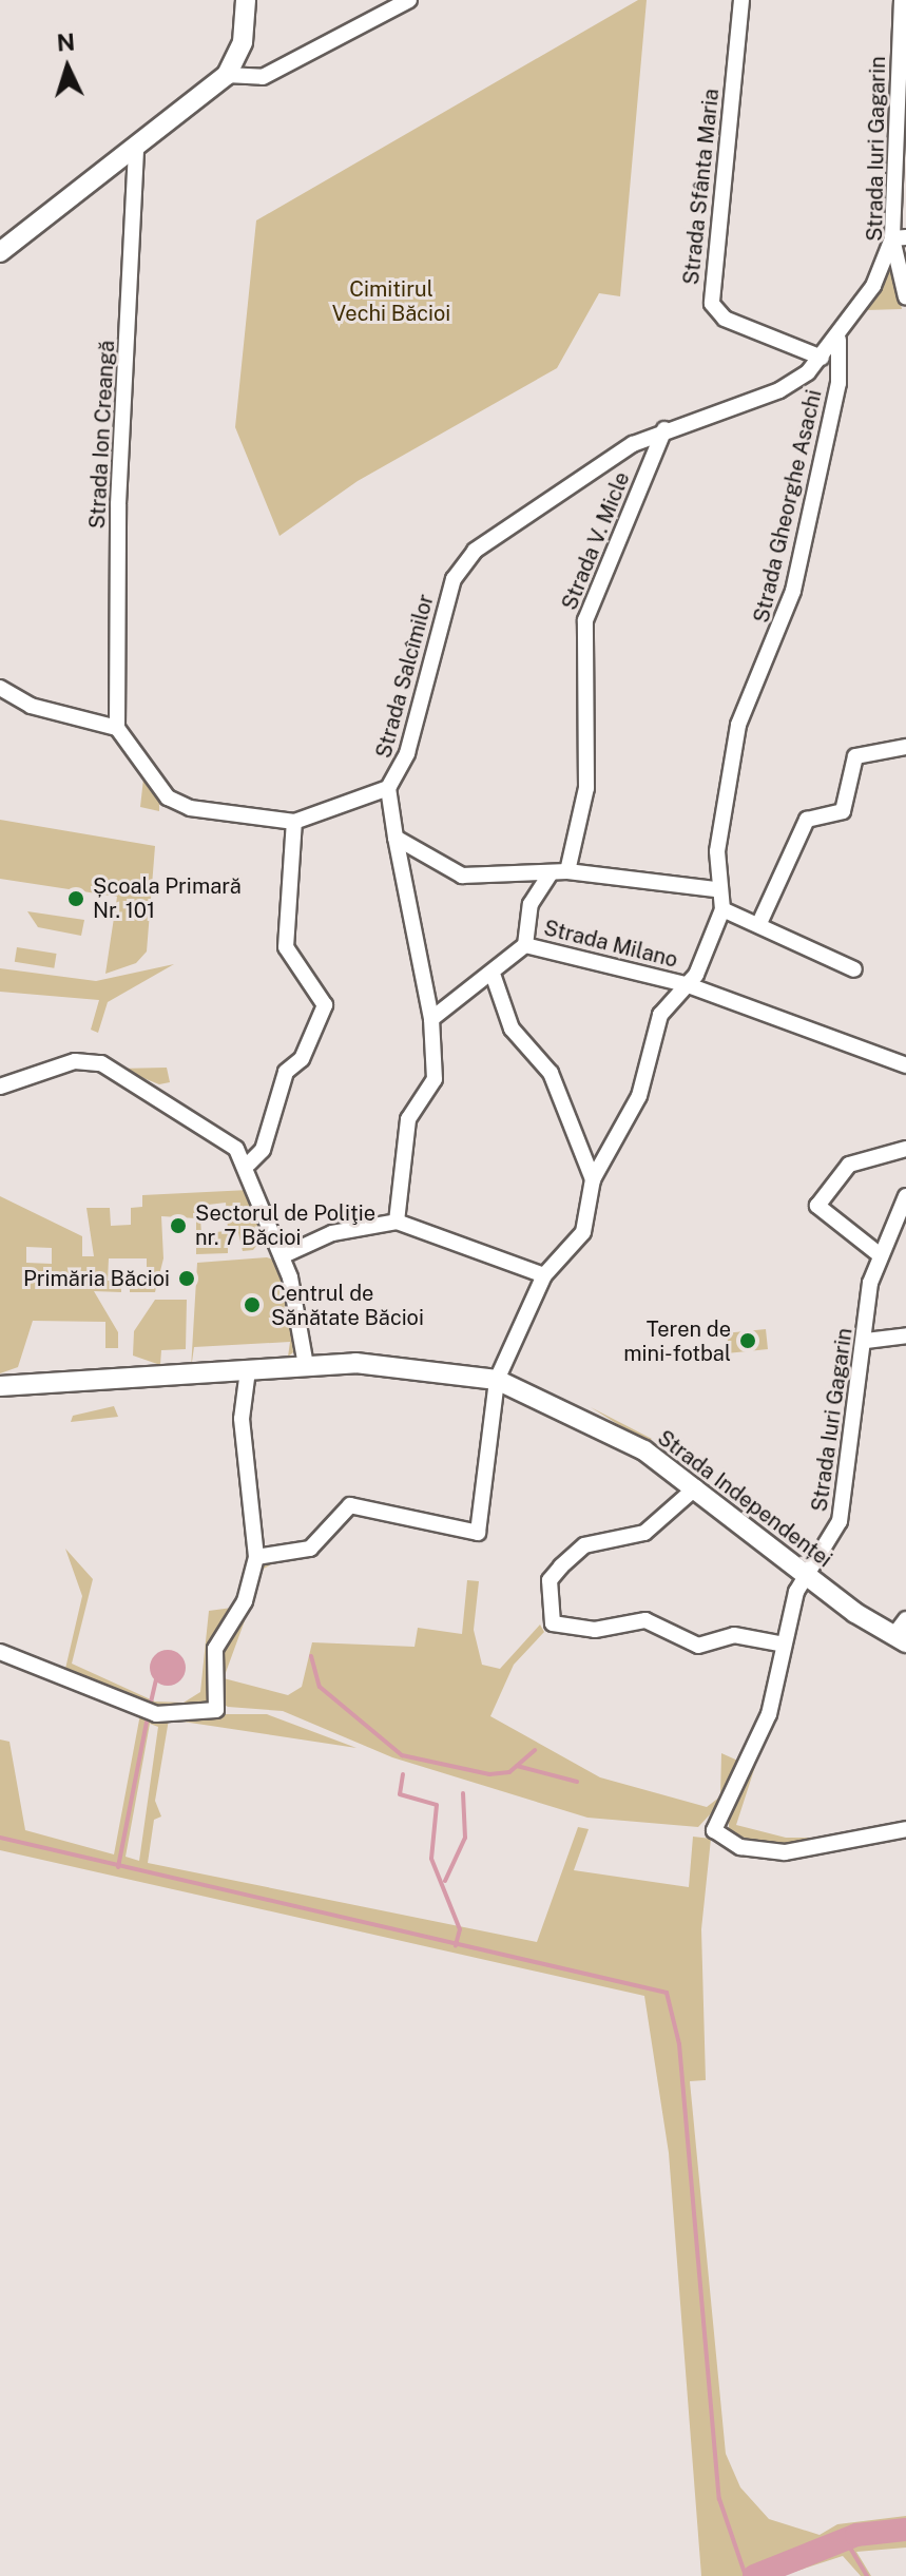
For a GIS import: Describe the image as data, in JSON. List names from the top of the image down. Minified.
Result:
{"streets":{"main road":["Strada Independenței"],"street":["Strada Iuri Gagarin","Strada Sfânta Maria","Strada Ion Creangă","Strada Gheorghe Asachi","Strada V. Micle","Strada Salcîmilor","Strada Milano"]},"crossings":[["Strada Iuri Gagarin","Strada Independenței"],["Strada Sfânta Maria","Strada Salcîmilor"],["Strada Gheorghe Asachi","Strada Salcîmilor"],["Strada V. Micle","Strada Salcîmilor"]],"parks":["Cimitirul Vechi Băcioi"],"places":["Școala Primară Nr. 101","Sectorul de Poliţie nr. 7 Băcioi","Primăria Băcioi","Centrul de Sănătate Băcioi","Teren de mini-fotbal"],"north":"top"}
